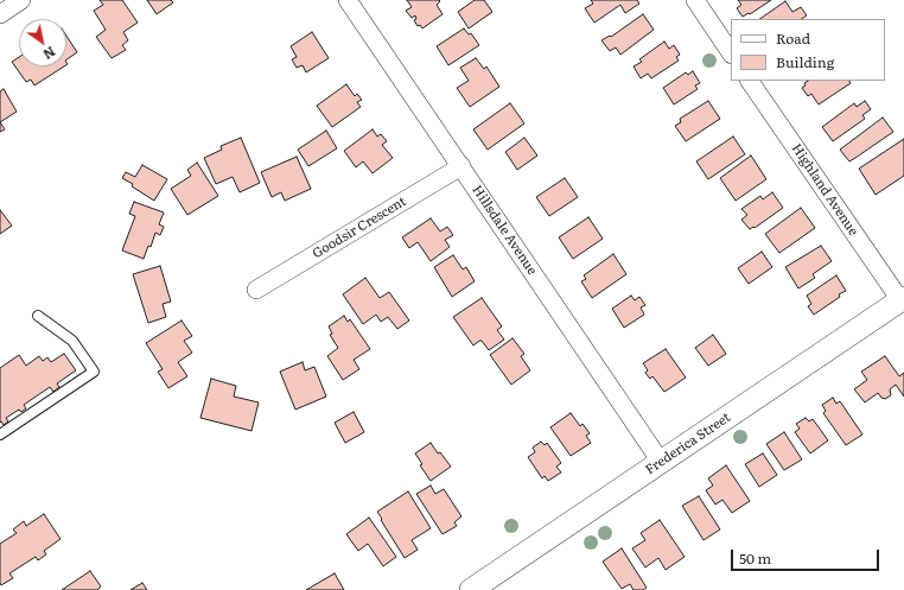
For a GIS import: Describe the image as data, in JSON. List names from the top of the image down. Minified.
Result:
{"streets":{"street":["Highland Avenue","Goodsir Crescent","Hillsdale Avenue","Frederica Street"]},"crossings":[["Highland Avenue","Frederica Street"],["Goodsir Crescent","Hillsdale Avenue"],["Hillsdale Avenue","Frederica Street"]],"legend":["Road","Building"],"scale_bar":"50 m","north":"bottom right"}
